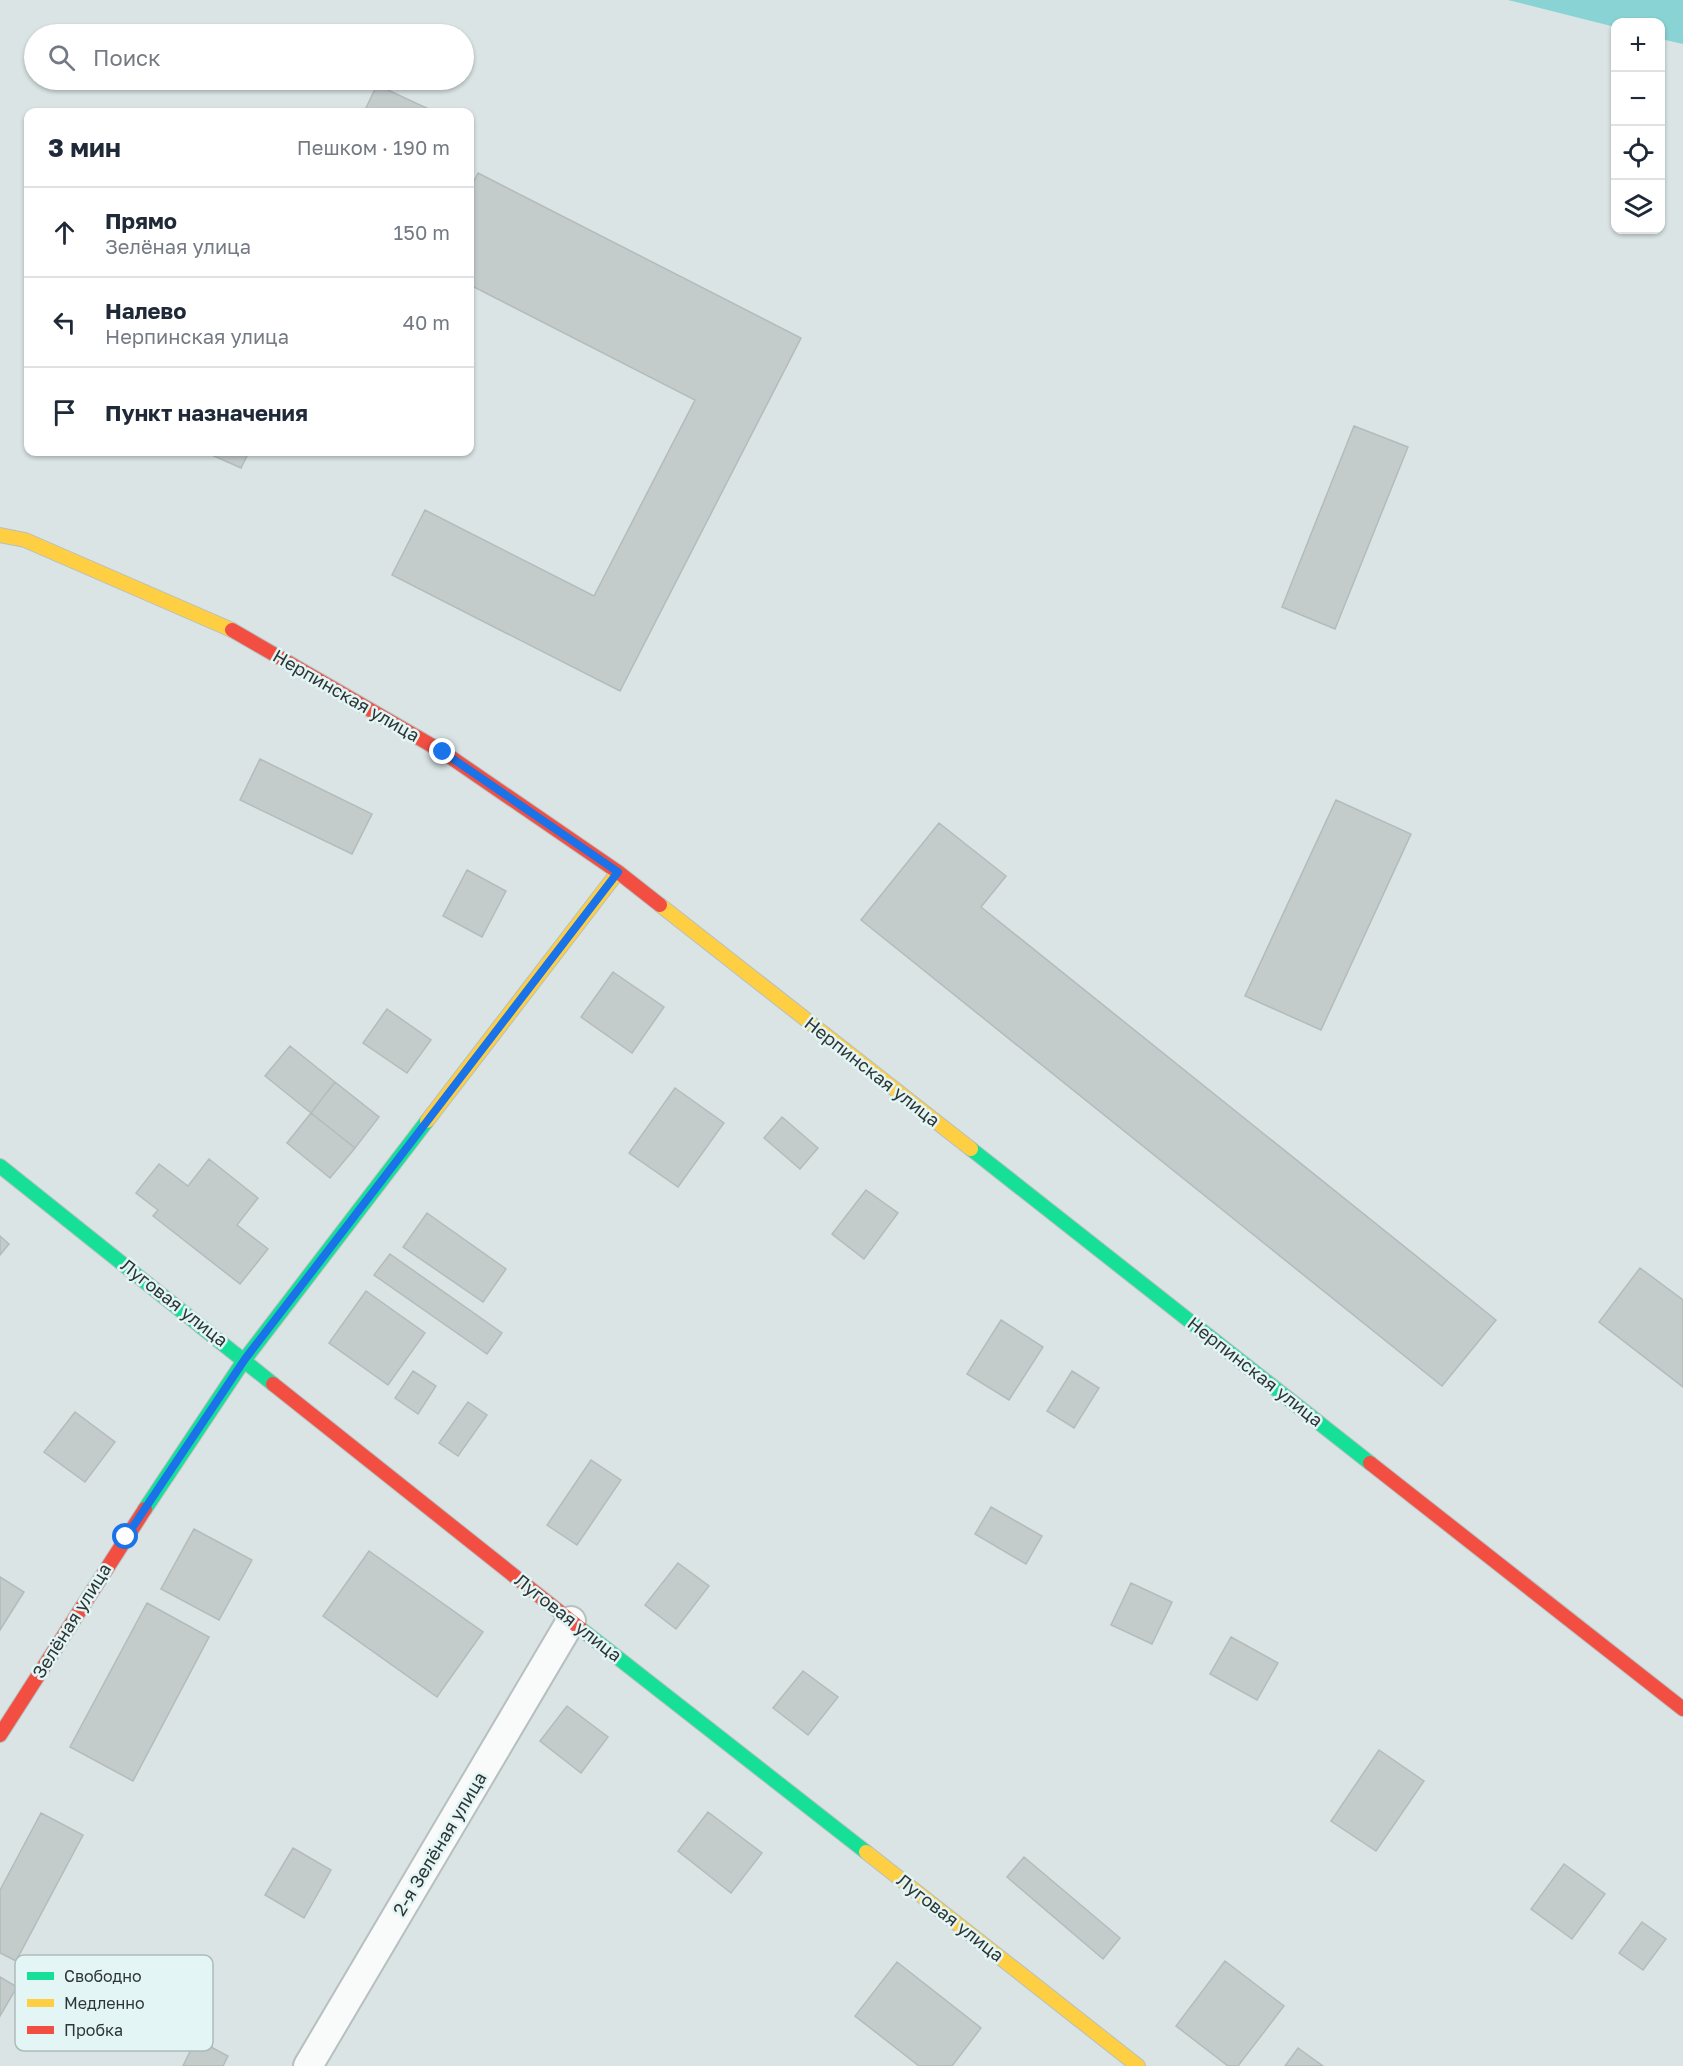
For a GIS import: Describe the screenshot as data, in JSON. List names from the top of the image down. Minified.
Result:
{"streets":{"street":["Нерпинская улица","Луговая улица","Зелёная улица","2-я Зелёная улица"]},"crossings":[["Нерпинская улица","Зелёная улица"],["Луговая улица","Зелёная улица"],["Луговая улица","2-я Зелёная улица"]],"legend":["Свободно","Медленно","Пробка"],"page":{"map_buttons":["+","−"],"search":"Поиск","heading":["3 мин","Пешком · 190 m"],"list":[["Прямо","Зелёная улица","150 m"],["Налево","Нерпинская улица","40 m"],"Пункт назначения"]}}
